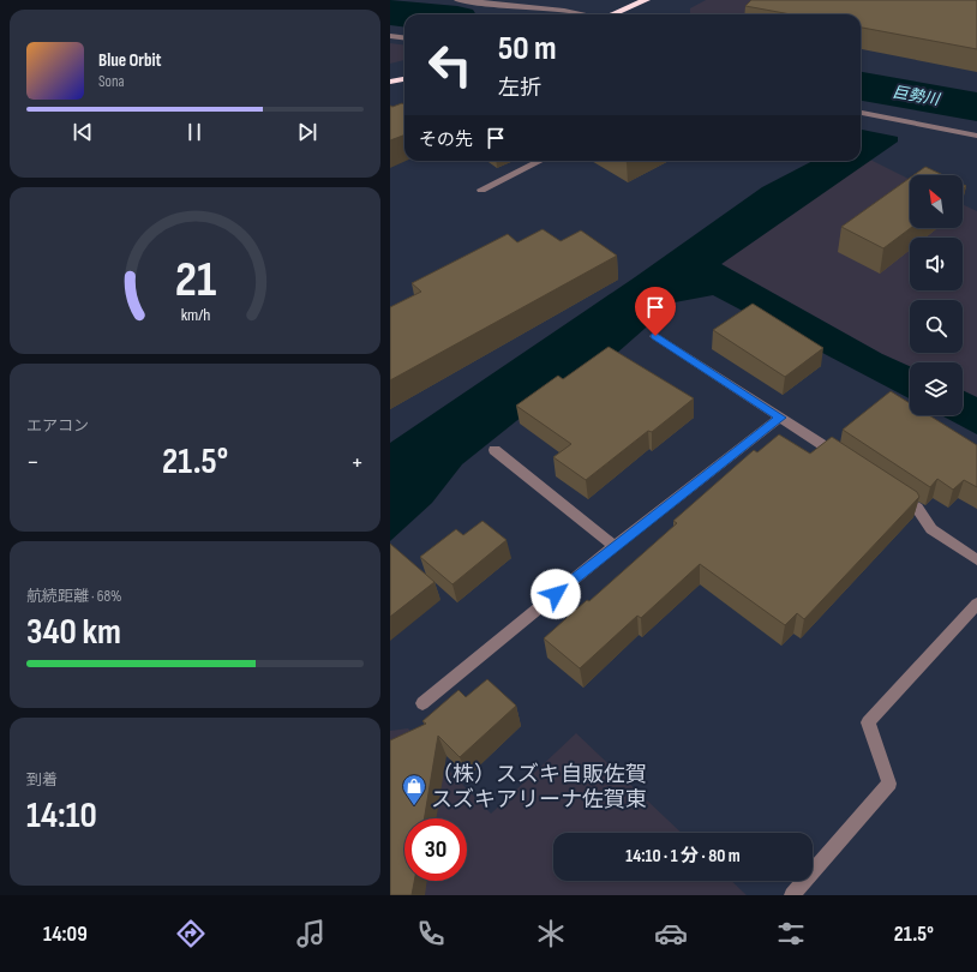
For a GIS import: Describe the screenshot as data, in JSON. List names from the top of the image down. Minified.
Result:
{"water":["巨勢川"],"places":{"shop":["（株）スズキ自販佐賀 スズキアリーナ佐賀東"]},"north":"top left","page":{"turn":["50 m","左折"],"song":["Blue Orbit","Sona"],"then":"その先","tile":["エアコン",["航続距離 · 68%","340 km"],["到着","14:10"]],"heat":["−","21.5°","+"],"limit":"30","trip":"14:10 · 1 分 · 80 m","tabs":["14:09","21.5°"],"gauge":["21","km/h"]}}
